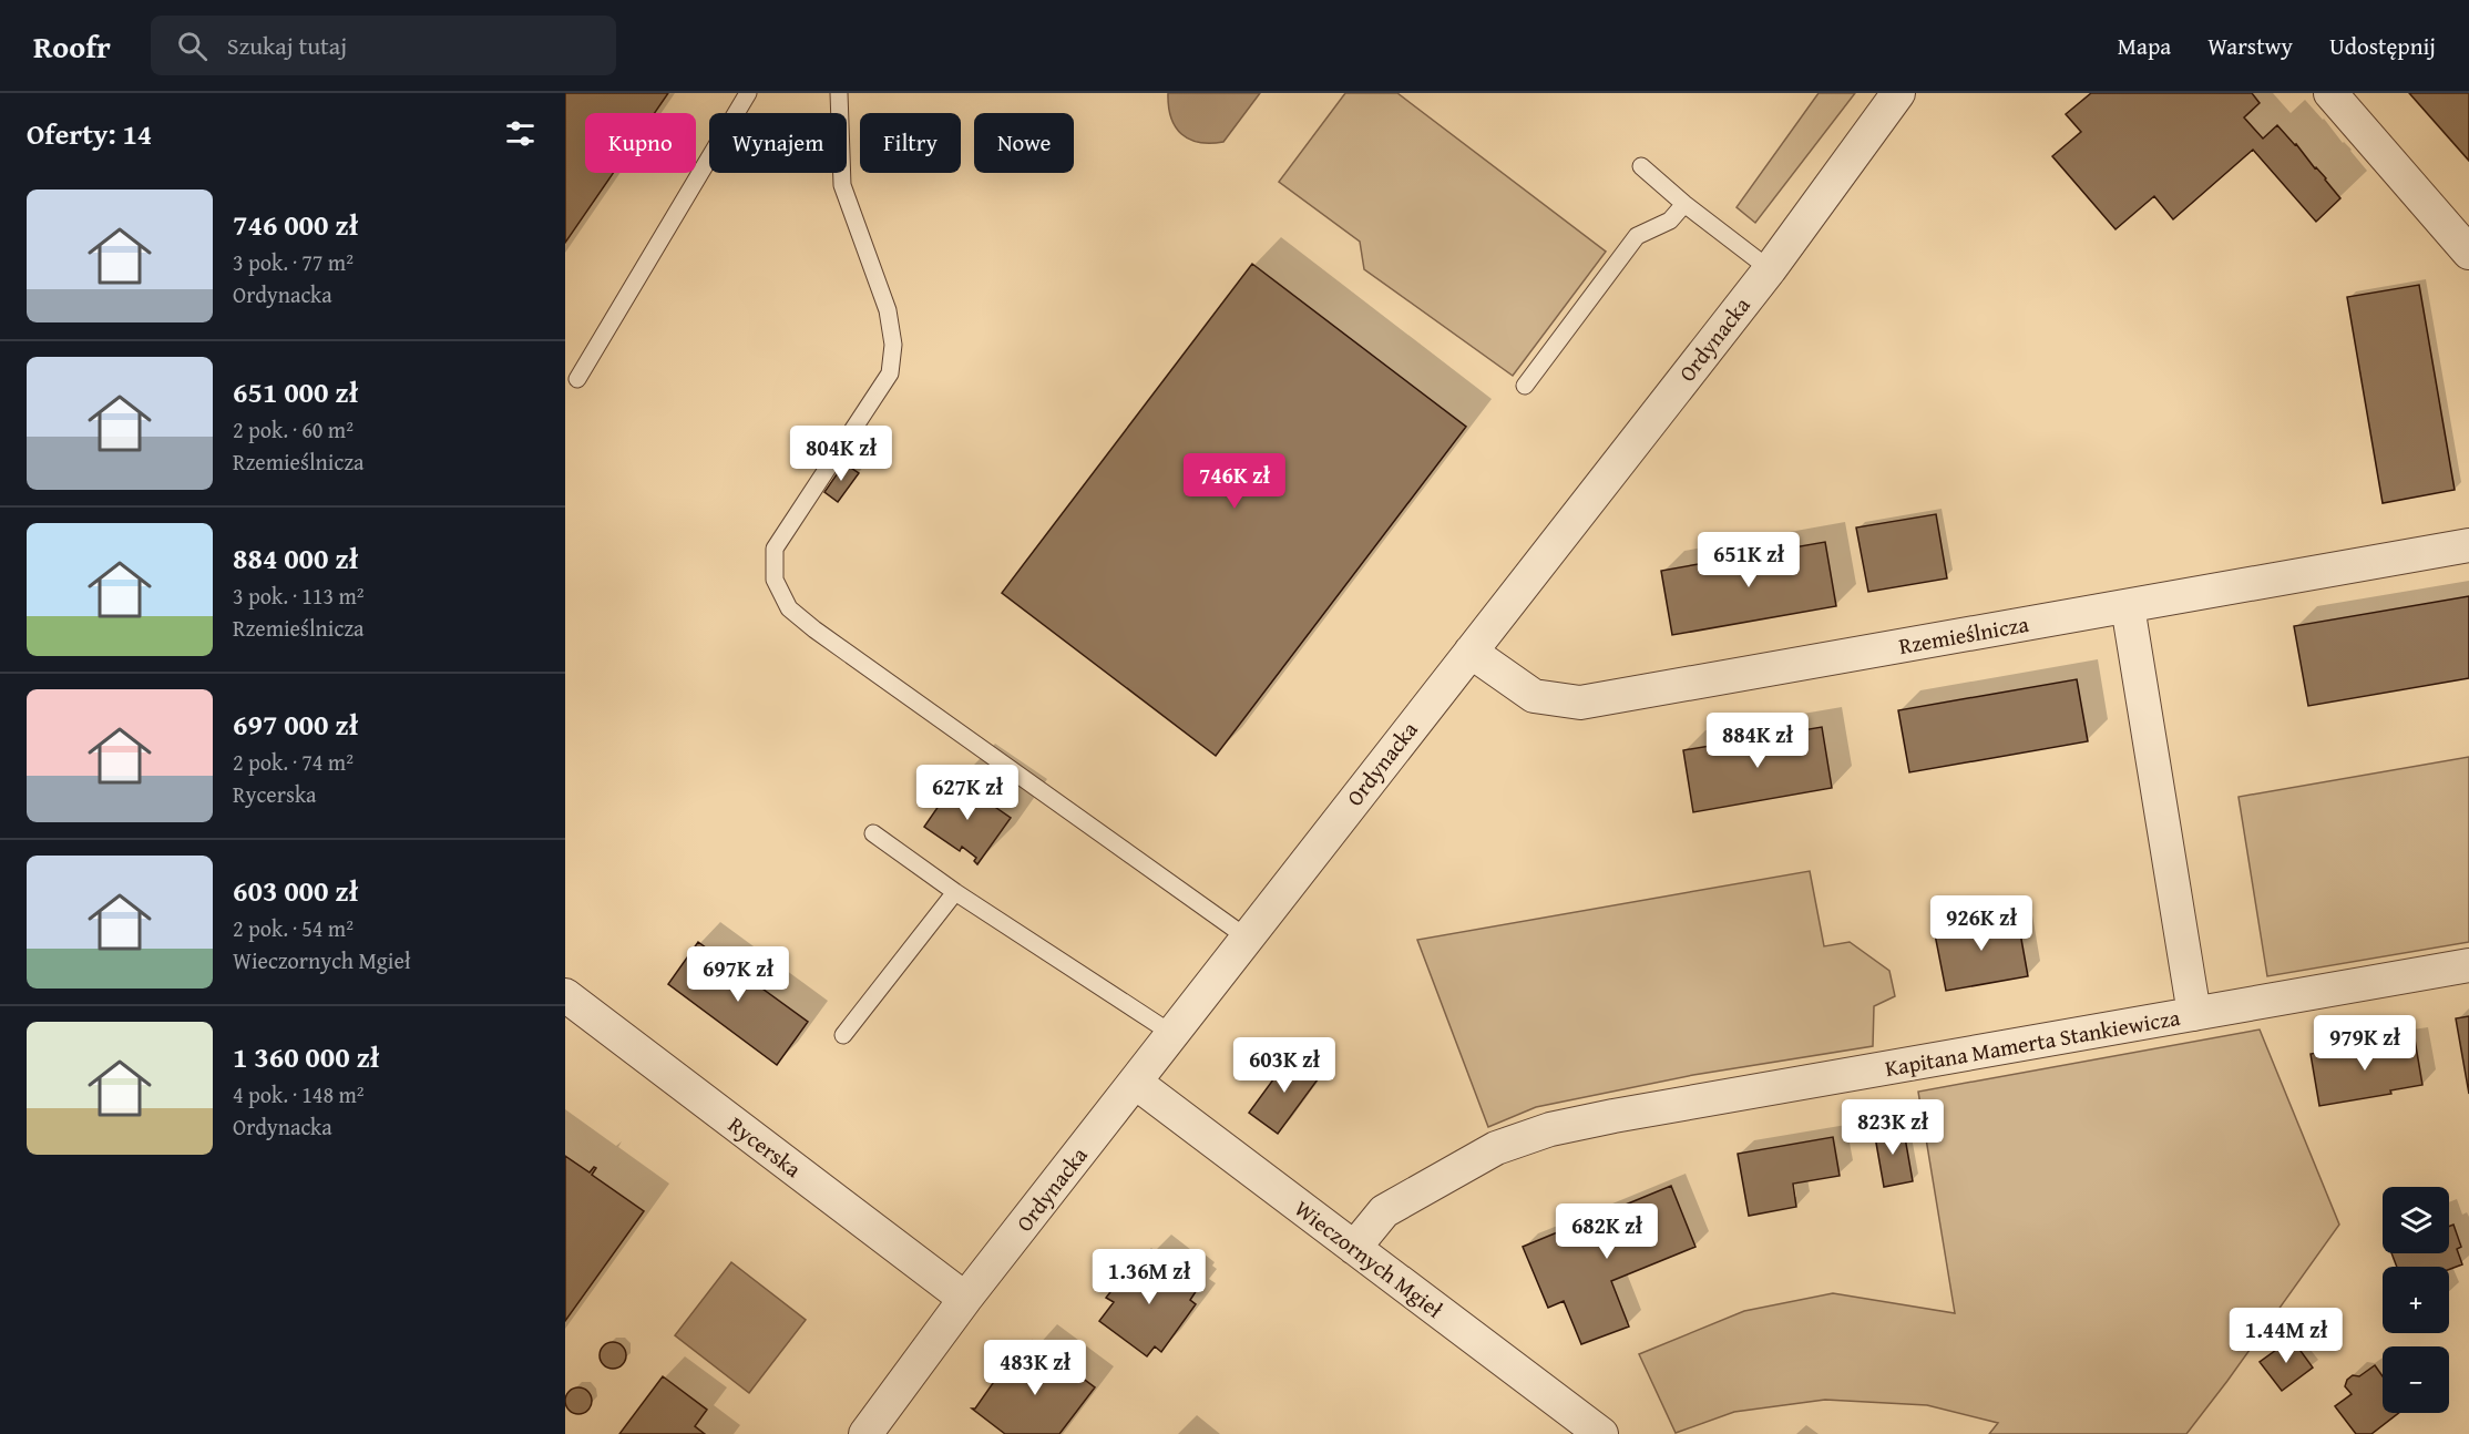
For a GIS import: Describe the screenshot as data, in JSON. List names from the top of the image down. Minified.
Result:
{"streets":{"street":["Ordynacka","Rzemieślnicza","Kapitana Mamerta Stankiewicza","Rycerska","Wieczornych Mgieł"]},"crossings":[["Ordynacka","Rzemieślnicza"],["Ordynacka","Rycerska"],["Ordynacka","Wieczornych Mgieł"],["Kapitana Mamerta Stankiewicza","Wieczornych Mgieł"]],"page":{"header":"Roofr","search":"Szukaj tutaj","nav":["Mapa","Warstwy","Udostępnij"],"heading":"Oferty: 14","chip":["Kupno","Wynajem","Filtry","Nowe"],"list":[{"name":"746 000 zł","note":"3 pok. · 77 m² · Ordynacka"},{"name":"651 000 zł","note":"2 pok. · 60 m² · Rzemieślnicza"},{"name":"884 000 zł","note":"3 pok. · 113 m² · Rzemieślnicza"},{"name":"697 000 zł","note":"2 pok. · 74 m² · Rycerska"},{"name":"603 000 zł","note":"2 pok. · 54 m² · Wieczornych Mgieł"},{"name":"1 360 000 zł","note":"4 pok. · 148 m² · Ordynacka"}],"price":["804K zł","746K zł","651K zł","884K zł","627K zł","926K zł","697K zł","979K zł","603K zł","823K zł","682K zł","1.36M zł","1.44M zł","483K zł"],"map_buttons":["+","−"]}}
